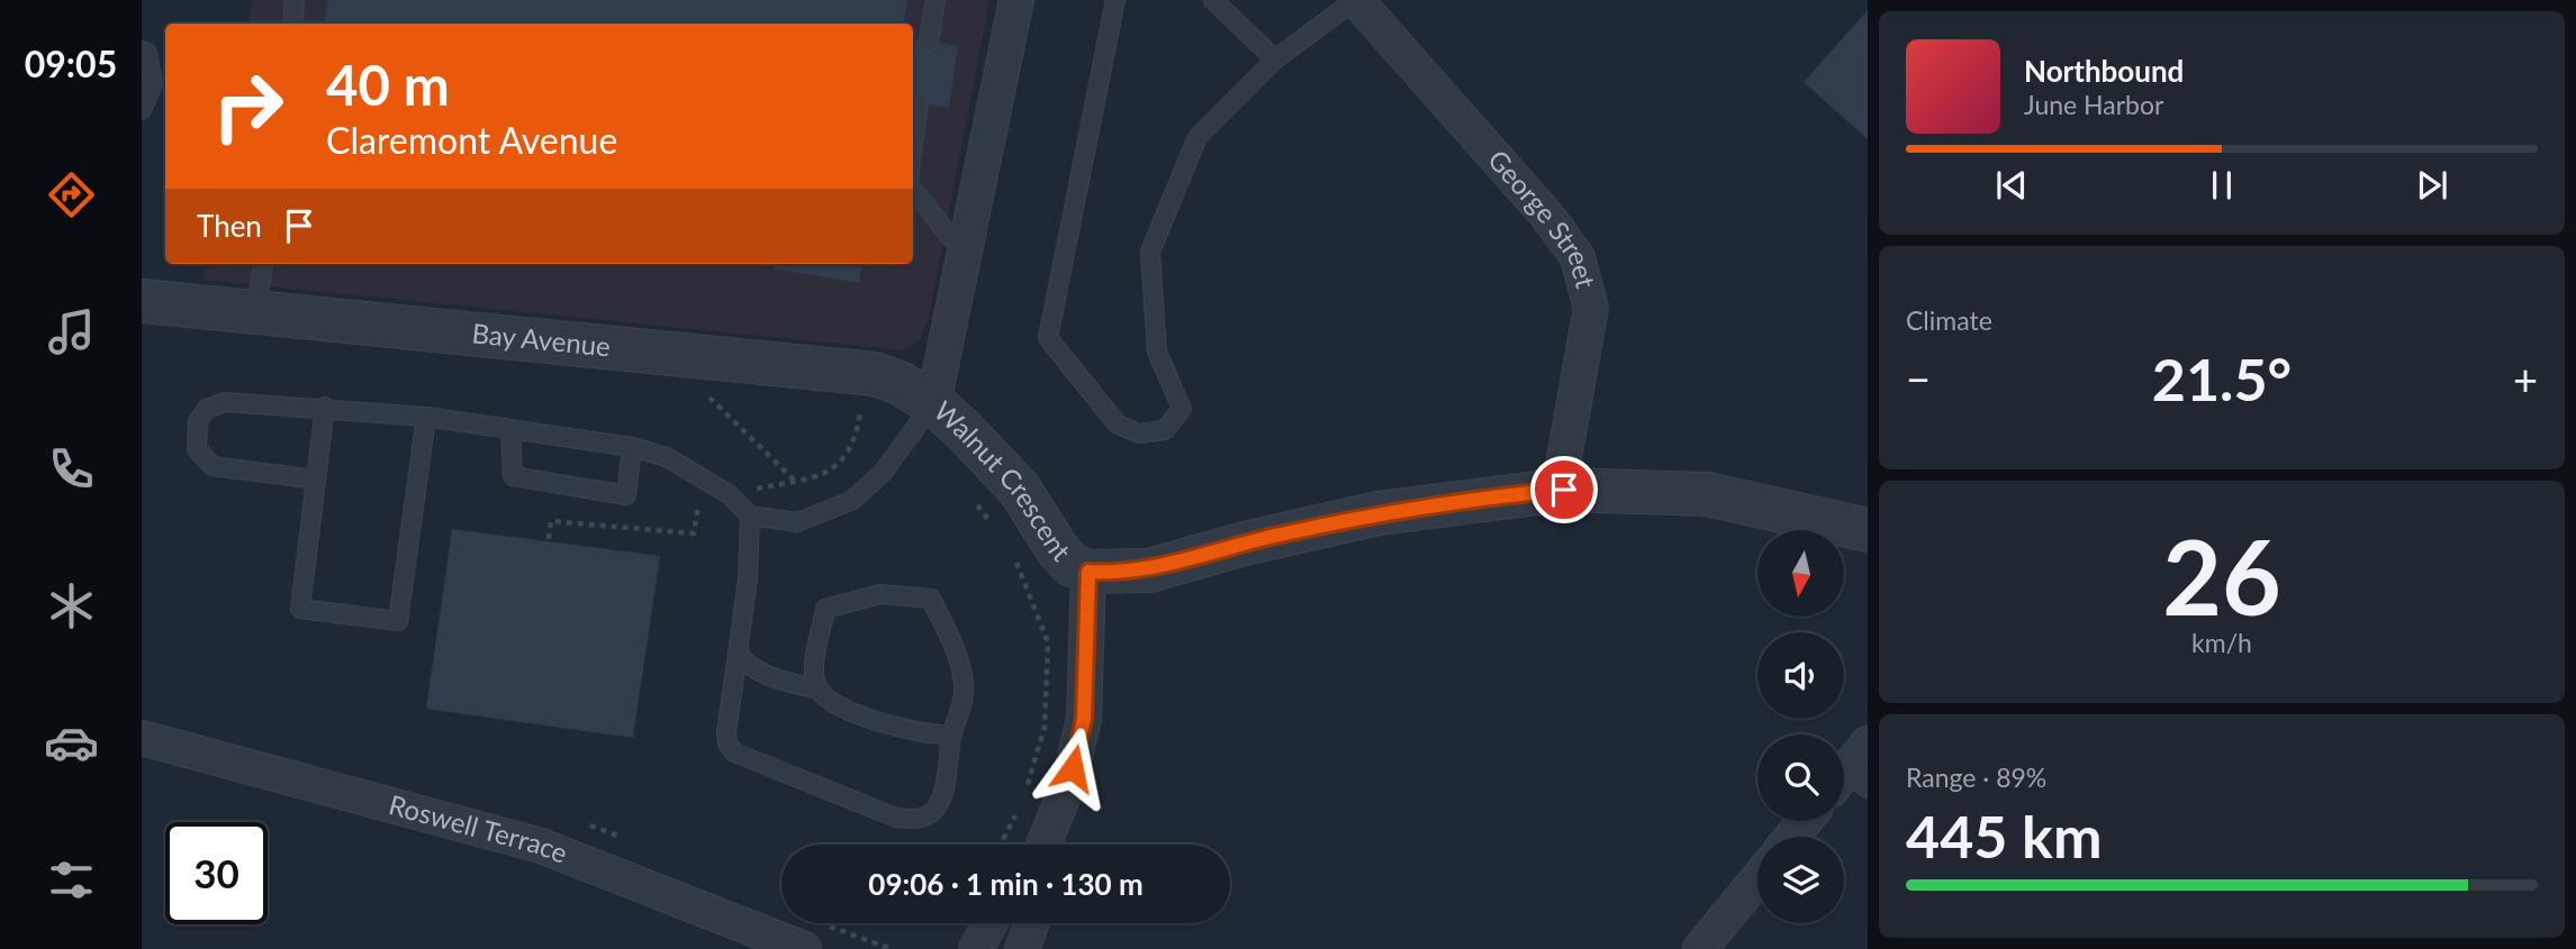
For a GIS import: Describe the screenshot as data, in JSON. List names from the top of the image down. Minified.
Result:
{"streets":{"street":["George Street","Bay Avenue","Walnut Crescent","Roswell Terrace"]},"crossings":[["Bay Avenue","Walnut Crescent"]],"north":"bottom","page":{"tabs":"09:05","turn":["40 m","Claremont Avenue"],"song":["Northbound","June Harbor"],"then":"Then","tile":["Climate",["26","km/h"],["Range · 89%","445 km"]],"heat":["−","21.5°","+"],"limit":"30","trip":"09:06 · 1 min · 130 m"}}
